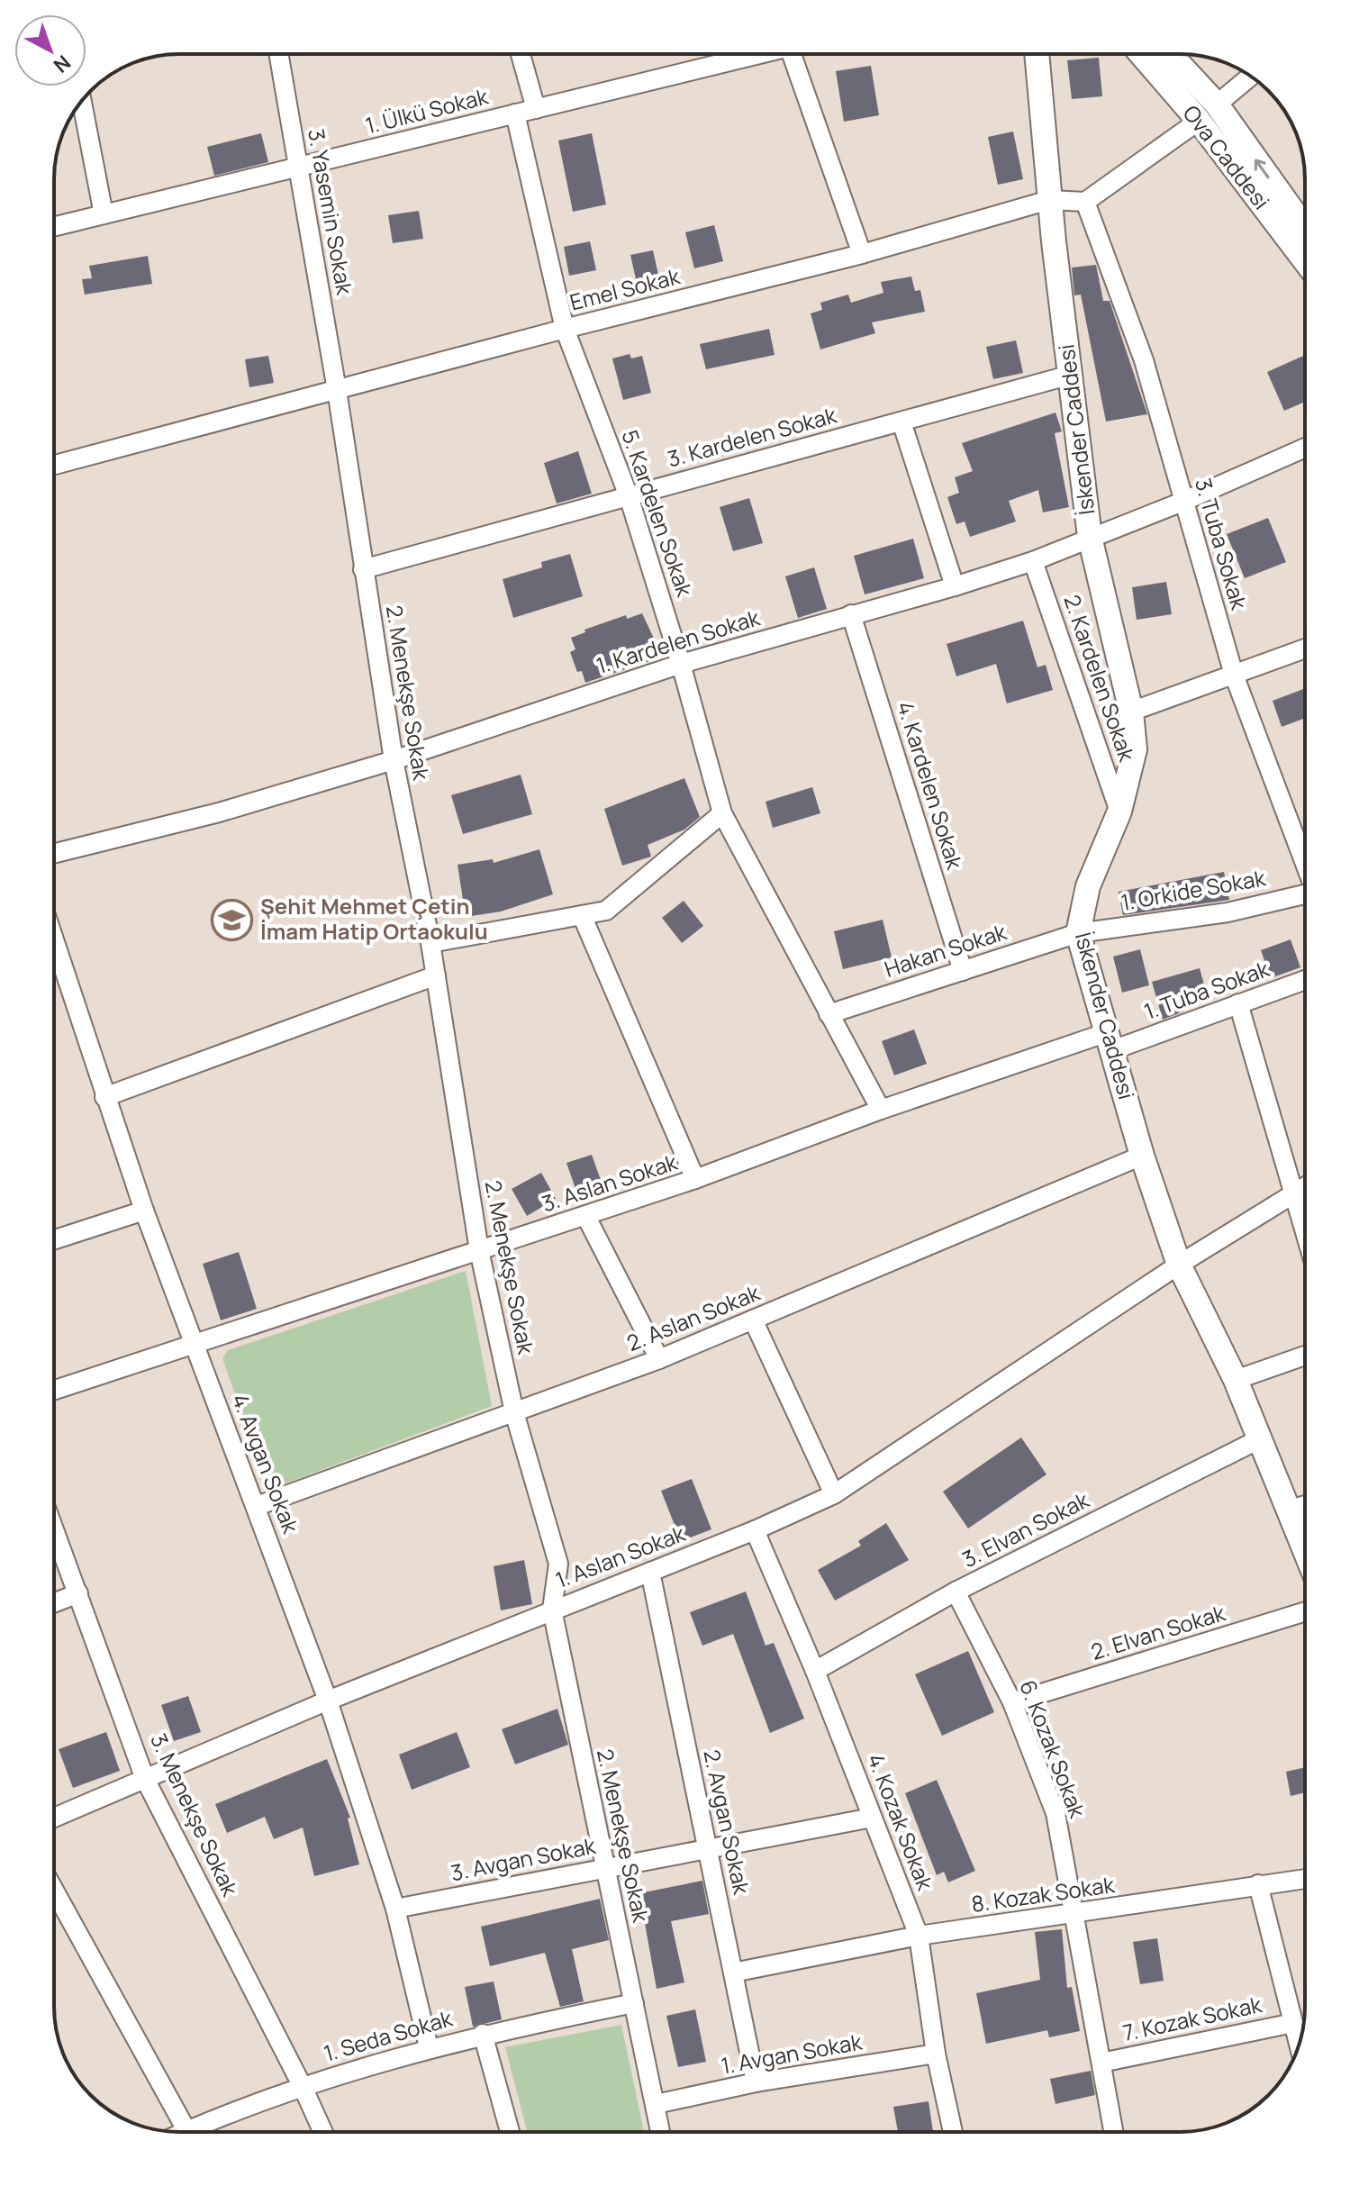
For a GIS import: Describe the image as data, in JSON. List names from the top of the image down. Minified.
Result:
{"streets":{"street":["1. Ülkü Sokak","Ova Caddesi","3. Yasemin Sokak","Emel Sokak","İskender Caddesi","3. Kardelen Sokak","5. Kardelen Sokak","3. Tuba Sokak","1. Kardelen Sokak","2. Kardelen Sokak","2. Menekşe Sokak","4. Kardelen Sokak","1. Orkide Sokak","Hakan Sokak","1. Tuba Sokak","3. Aslan Sokak","2. Aslan Sokak","4. Avgan Sokak","3. Elvan Sokak","1. Aslan Sokak","2. Elvan Sokak","6. Kozak Sokak","3. Menekşe Sokak","2. Avgan Sokak","4. Kozak Sokak","3. Avgan Sokak","8. Kozak Sokak","7. Kozak Sokak","1. Seda Sokak","1. Avgan Sokak"]},"crossings":[["1. Ülkü Sokak","3. Yasemin Sokak"],["1. Ülkü Sokak","5. Kardelen Sokak"],["3. Yasemin Sokak","Emel Sokak"],["3. Yasemin Sokak","2. Menekşe Sokak"],["Emel Sokak","İskender Caddesi"],["Emel Sokak","5. Kardelen Sokak"],["Emel Sokak","3. Tuba Sokak"],["Emel Sokak","2. Menekşe Sokak"],["İskender Caddesi","3. Kardelen Sokak"],["İskender Caddesi","1. Kardelen Sokak"],["İskender Caddesi","2. Kardelen Sokak"],["İskender Caddesi","1. Orkide Sokak"],["İskender Caddesi","Hakan Sokak"],["İskender Caddesi","1. Tuba Sokak"],["İskender Caddesi","3. Aslan Sokak"],["İskender Caddesi","2. Aslan Sokak"],["İskender Caddesi","3. Elvan Sokak"],["İskender Caddesi","1. Aslan Sokak"],["3. Kardelen Sokak","5. Kardelen Sokak"],["3. Kardelen Sokak","2. Menekşe Sokak"],["5. Kardelen Sokak","1. Kardelen Sokak"],["5. Kardelen Sokak","Hakan Sokak"],["5. Kardelen Sokak","3. Aslan Sokak"],["3. Tuba Sokak","1. Kardelen Sokak"],["1. Kardelen Sokak","2. Kardelen Sokak"],["1. Kardelen Sokak","2. Menekşe Sokak"],["1. Kardelen Sokak","4. Kardelen Sokak"],["2. Menekşe Sokak","3. Aslan Sokak"],["2. Menekşe Sokak","2. Aslan Sokak"],["2. Menekşe Sokak","1. Aslan Sokak"],["2. Menekşe Sokak","3. Avgan Sokak"],["2. Menekşe Sokak","1. Seda Sokak"],["2. Menekşe Sokak","1. Avgan Sokak"],["4. Kardelen Sokak","Hakan Sokak"],["1. Orkide Sokak","Hakan Sokak"],["1. Tuba Sokak","3. Aslan Sokak"],["3. Aslan Sokak","4. Avgan Sokak"],["2. Aslan Sokak","4. Avgan Sokak"],["4. Avgan Sokak","1. Aslan Sokak"],["4. Avgan Sokak","3. Avgan Sokak"],["4. Avgan Sokak","1. Seda Sokak"],["3. Elvan Sokak","6. Kozak Sokak"],["3. Elvan Sokak","4. Kozak Sokak"],["1. Aslan Sokak","3. Menekşe Sokak"],["1. Aslan Sokak","2. Avgan Sokak"],["1. Aslan Sokak","4. Kozak Sokak"],["2. Elvan Sokak","6. Kozak Sokak"],["6. Kozak Sokak","8. Kozak Sokak"],["6. Kozak Sokak","7. Kozak Sokak"],["3. Menekşe Sokak","1. Seda Sokak"],["2. Avgan Sokak","3. Avgan Sokak"],["2. Avgan Sokak","8. Kozak Sokak"],["2. Avgan Sokak","1. Avgan Sokak"],["4. Kozak Sokak","3. Avgan Sokak"],["4. Kozak Sokak","8. Kozak Sokak"],["4. Kozak Sokak","1. Avgan Sokak"]],"places":{"school or university":["Şehit Mehmet Çetin İmam Hatip Ortaokulu"]},"north":"bottom right"}
